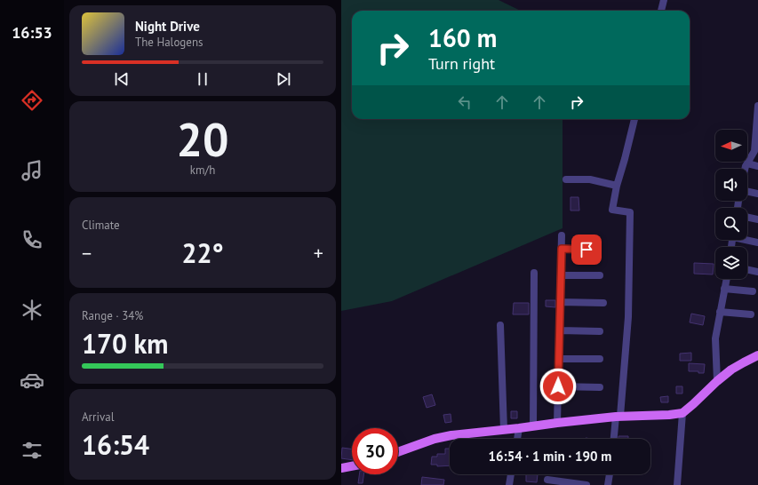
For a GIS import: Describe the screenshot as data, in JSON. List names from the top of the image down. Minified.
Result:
{"north":"left","page":{"tabs":"16:53","turn":["160 m","Turn right"],"song":["Night Drive","The Halogens"],"tile":[["20","km/h"],"Climate",["Range · 34%","170 km"],["Arrival","16:54"]],"heat":["−","22°","+"],"limit":"30","trip":"16:54 · 1 min · 190 m"}}
